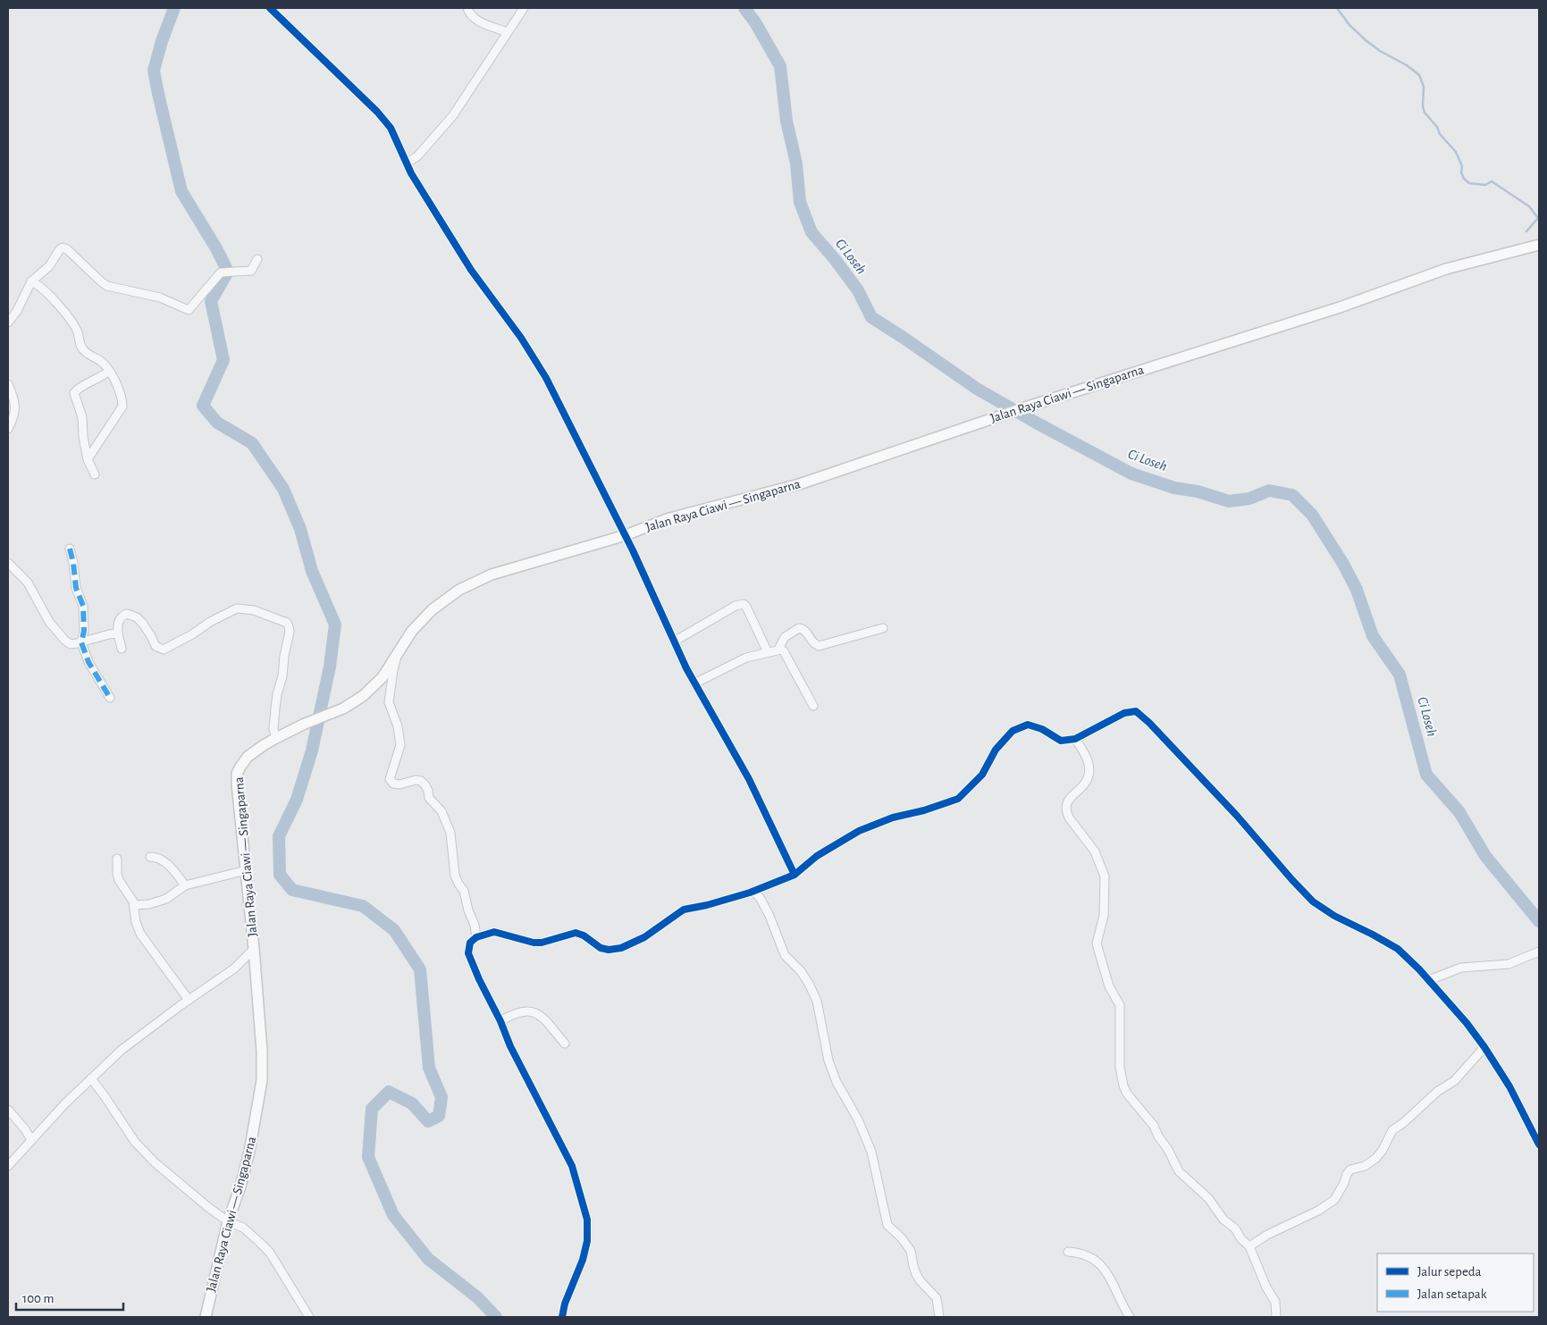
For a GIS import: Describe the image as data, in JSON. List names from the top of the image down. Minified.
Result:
{"streets":{"main road":["Jalan Raya Ciawi — Singaparna"]},"water":["Ci Loseh"],"legend":["Jalur sepeda","Jalan setapak"],"scale_bar":"100 m"}
